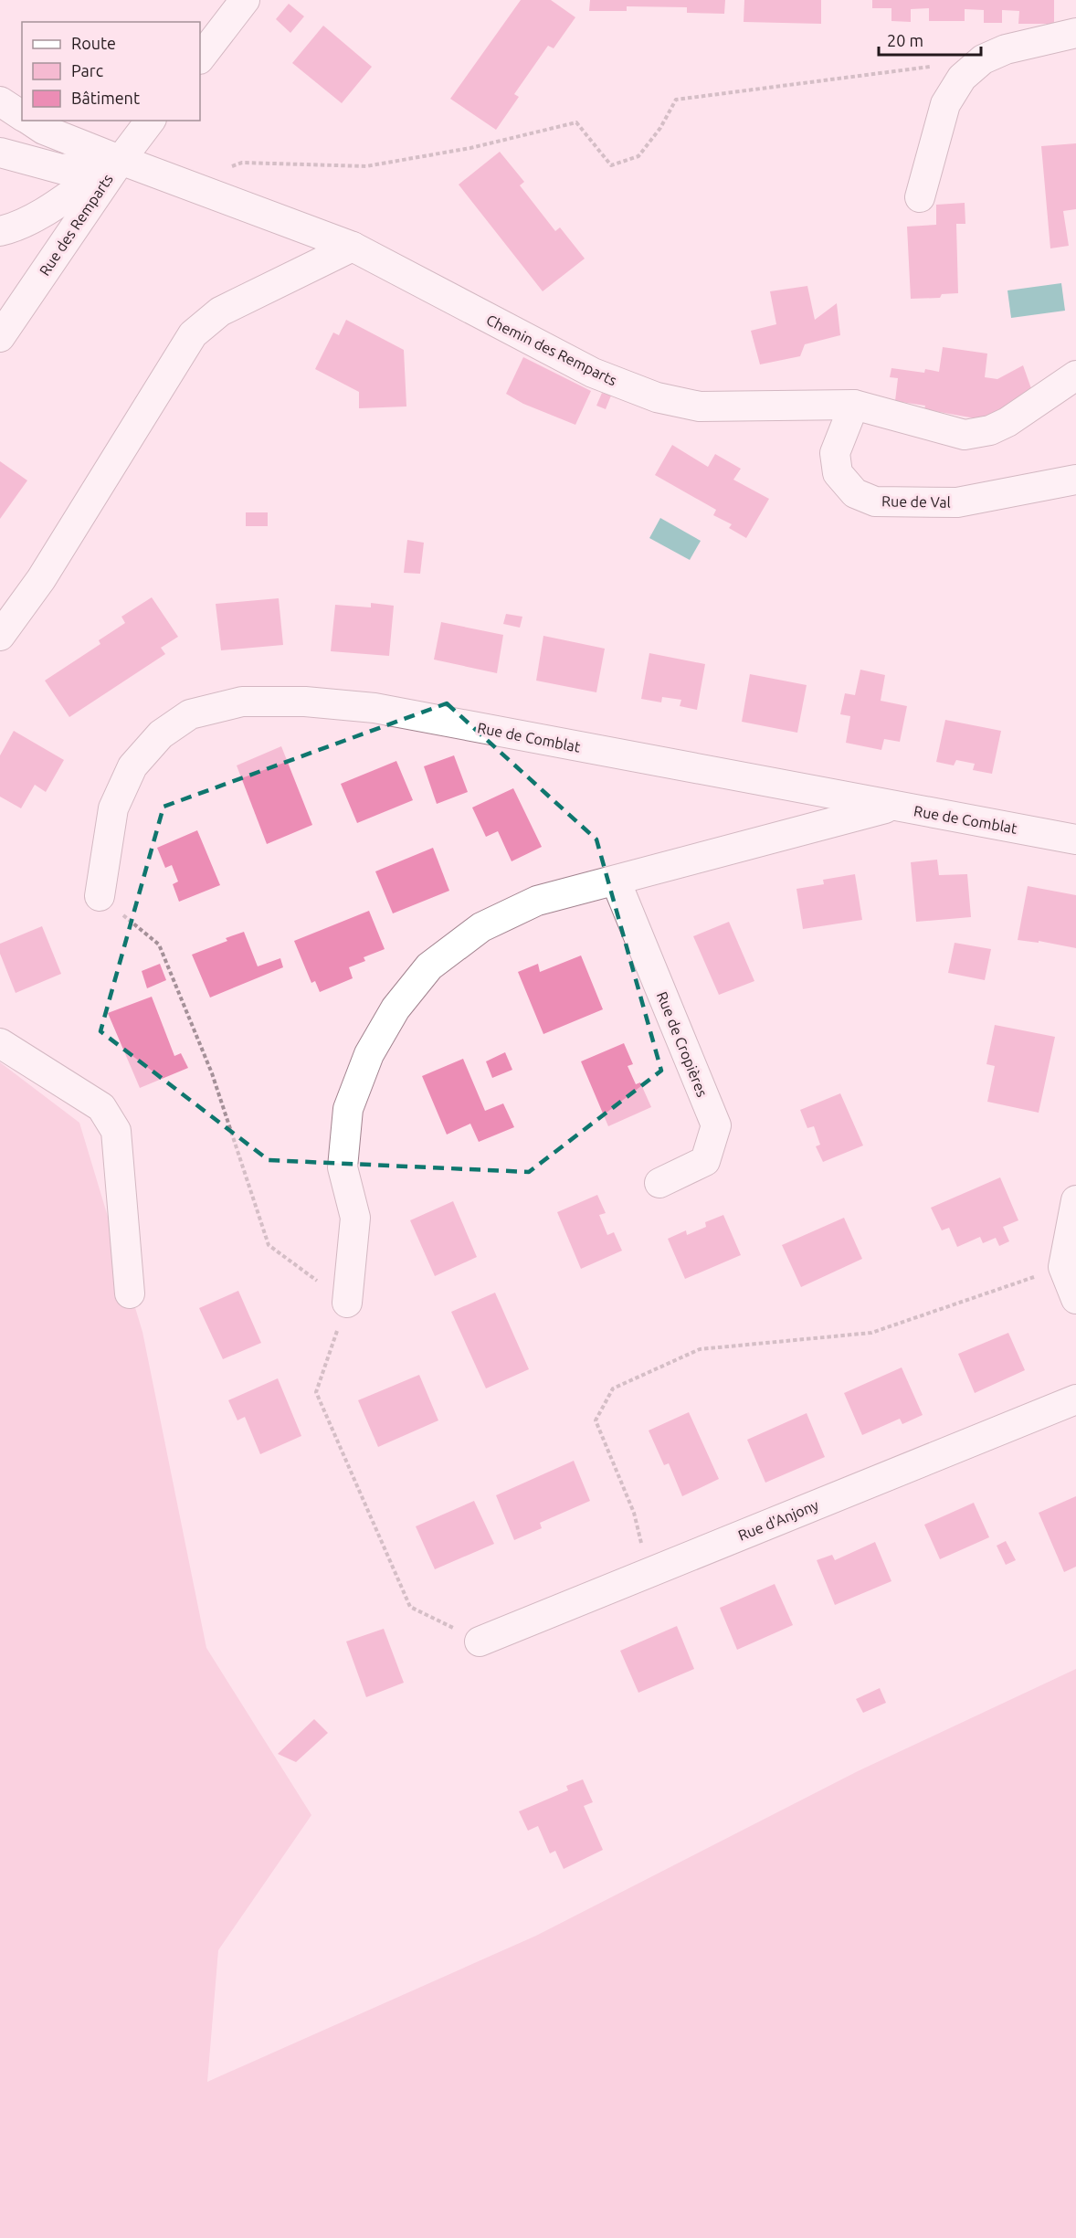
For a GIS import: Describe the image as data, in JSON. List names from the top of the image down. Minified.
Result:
{"streets":{"street":["Rue des Remparts","Chemin des Remparts","Rue de Val","Rue de Comblat","Rue de Cropières","Rue d'Anjony"]},"crossings":[["Rue des Remparts","Chemin des Remparts"],["Chemin des Remparts","Rue de Val"]],"legend":["Route","Parc","Bâtiment"],"scale_bar":"20 m"}
